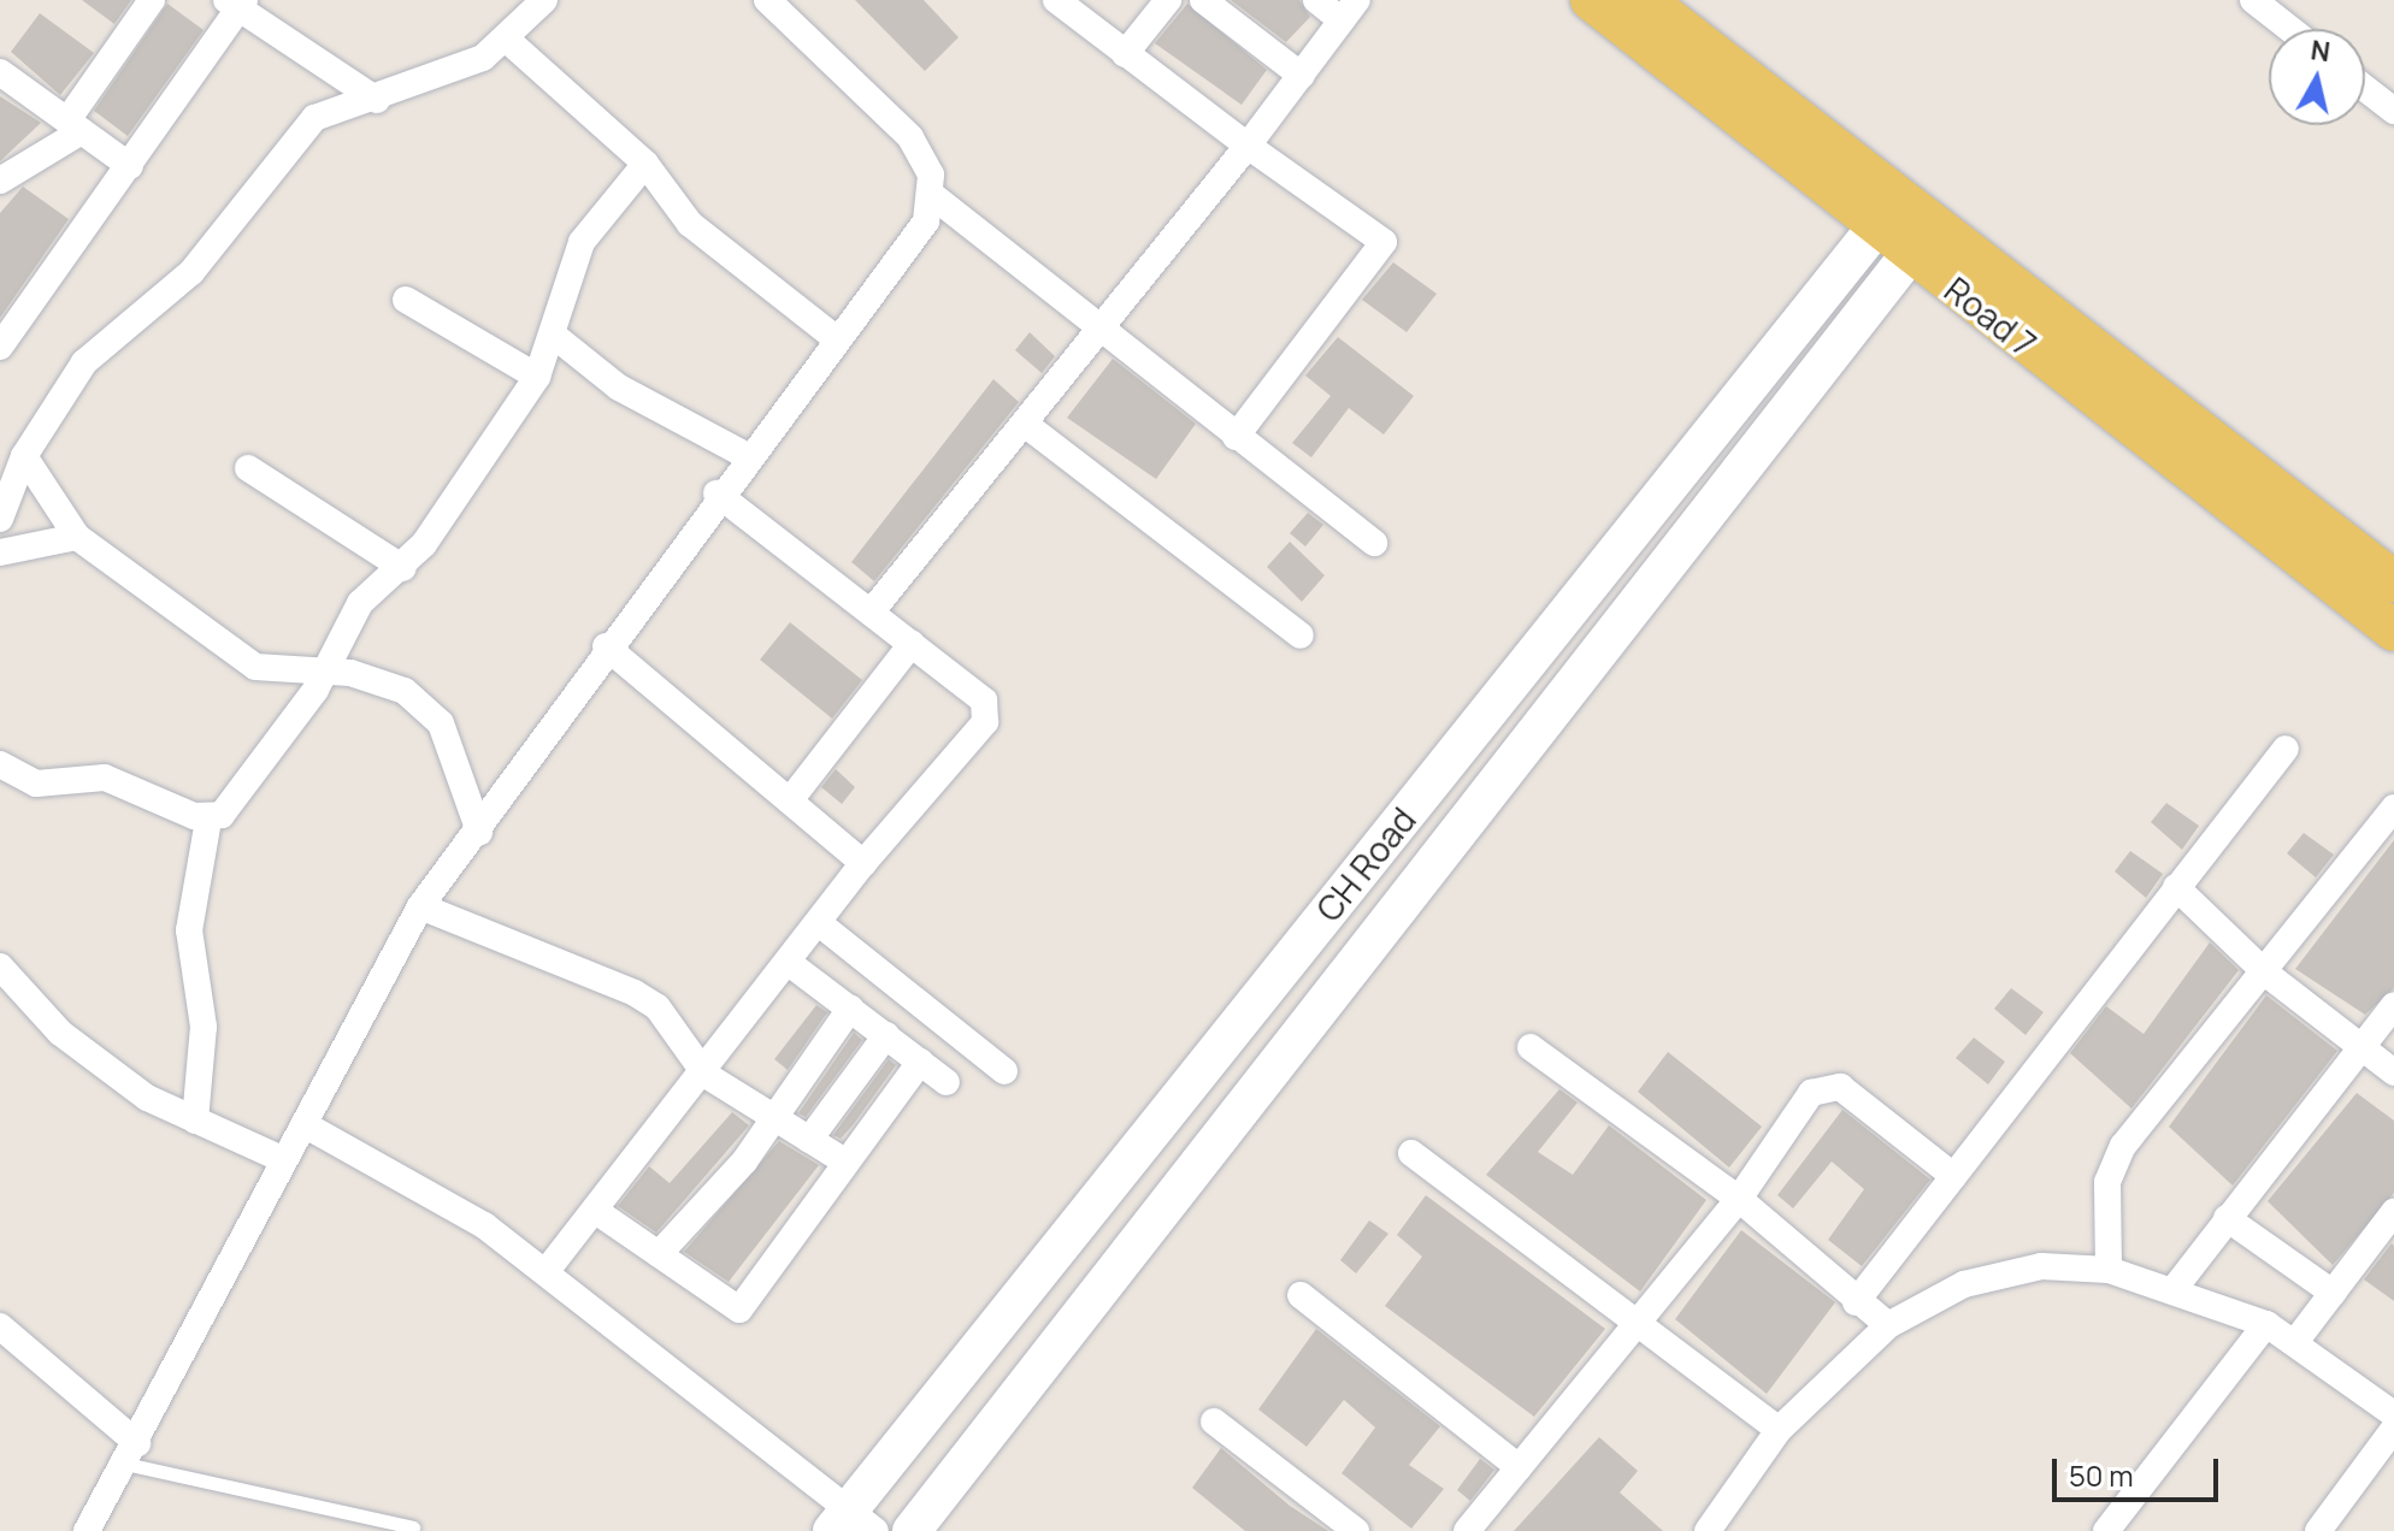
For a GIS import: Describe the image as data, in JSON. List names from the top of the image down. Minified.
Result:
{"streets":{"main road":["Road 7"],"street":["CH Road"]},"crossings":[["Road 7","CH Road"]],"scale_bar":"50 m","north":"top"}
